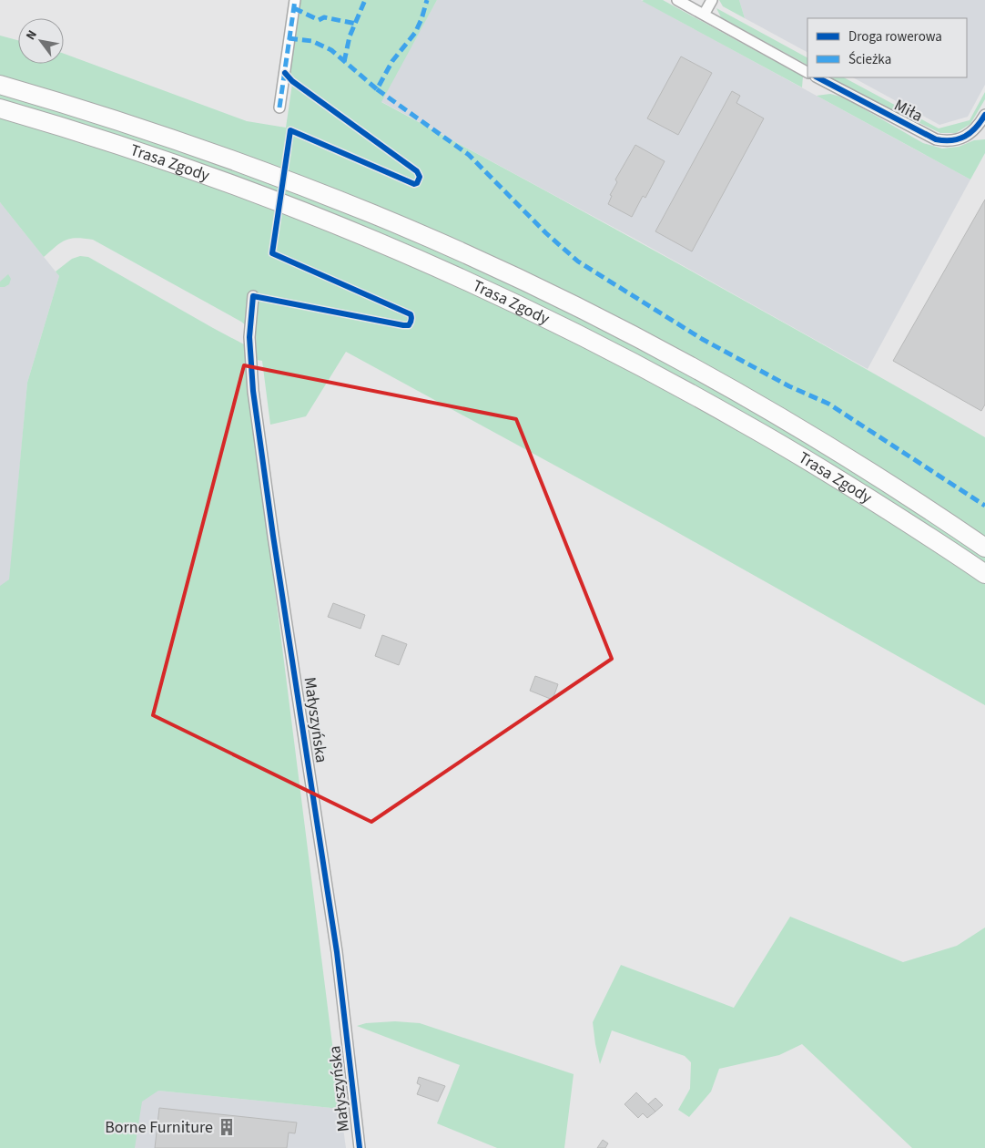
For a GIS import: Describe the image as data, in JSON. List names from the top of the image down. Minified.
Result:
{"streets":{"highway":["Trasa Zgody"],"street":["Miła","Małyszyńska"]},"places":{"building":["Borne Furniture"]},"legend":["Droga rowerowa","Ścieżka"],"north":"top left"}
